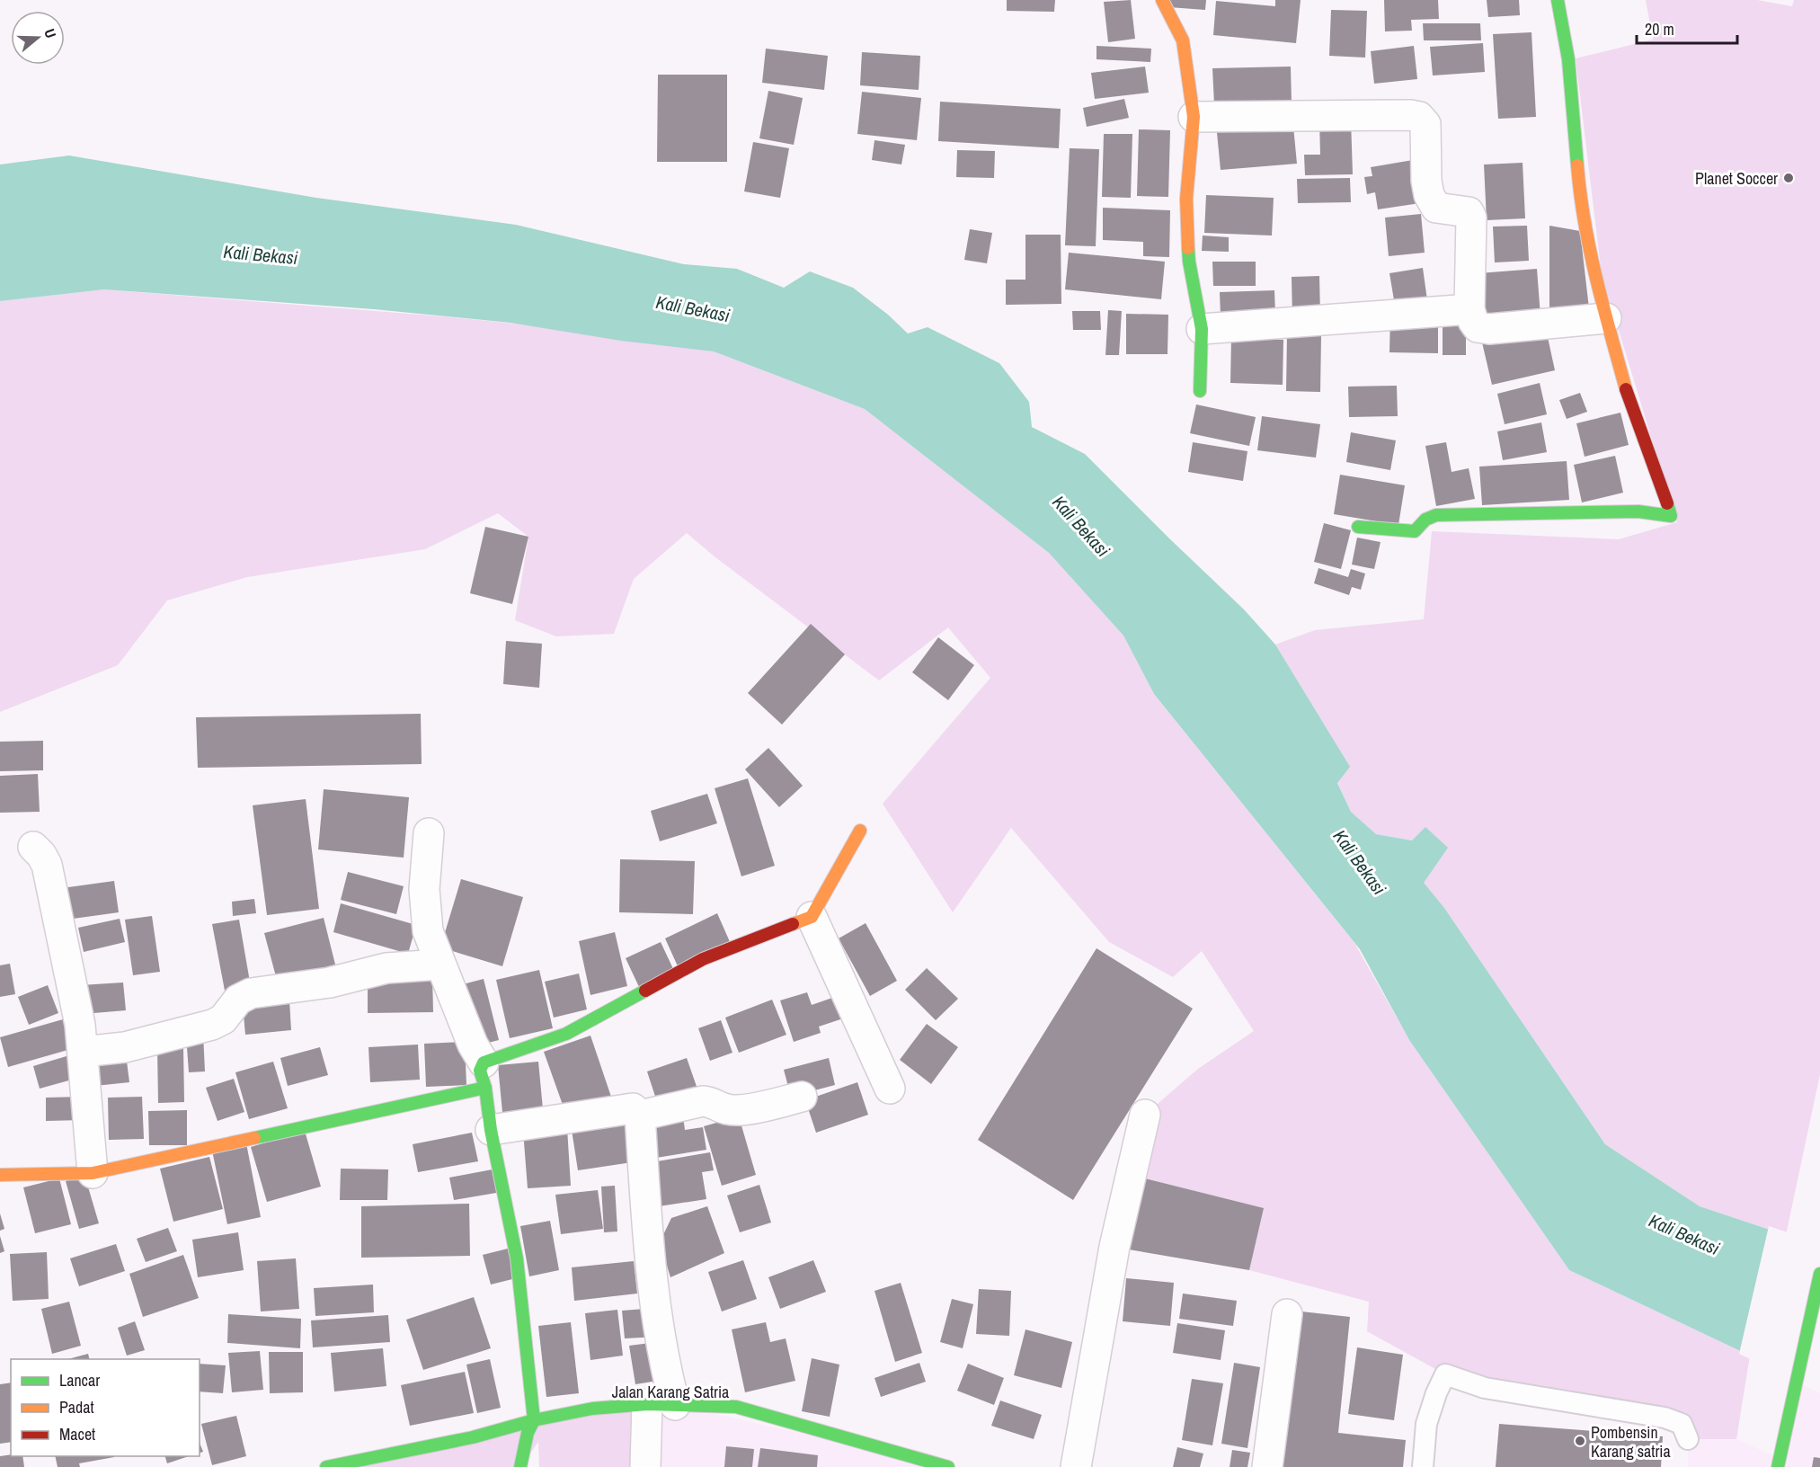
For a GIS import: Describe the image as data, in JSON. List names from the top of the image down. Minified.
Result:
{"streets":{"street":["Jalan Karang Satria"]},"water":["Kali Bekasi"],"places":["Planet Soccer","Pombensin Karang satria"],"legend":["Lancar","Padat","Macet"],"scale_bar":"20 m","north":"right"}
